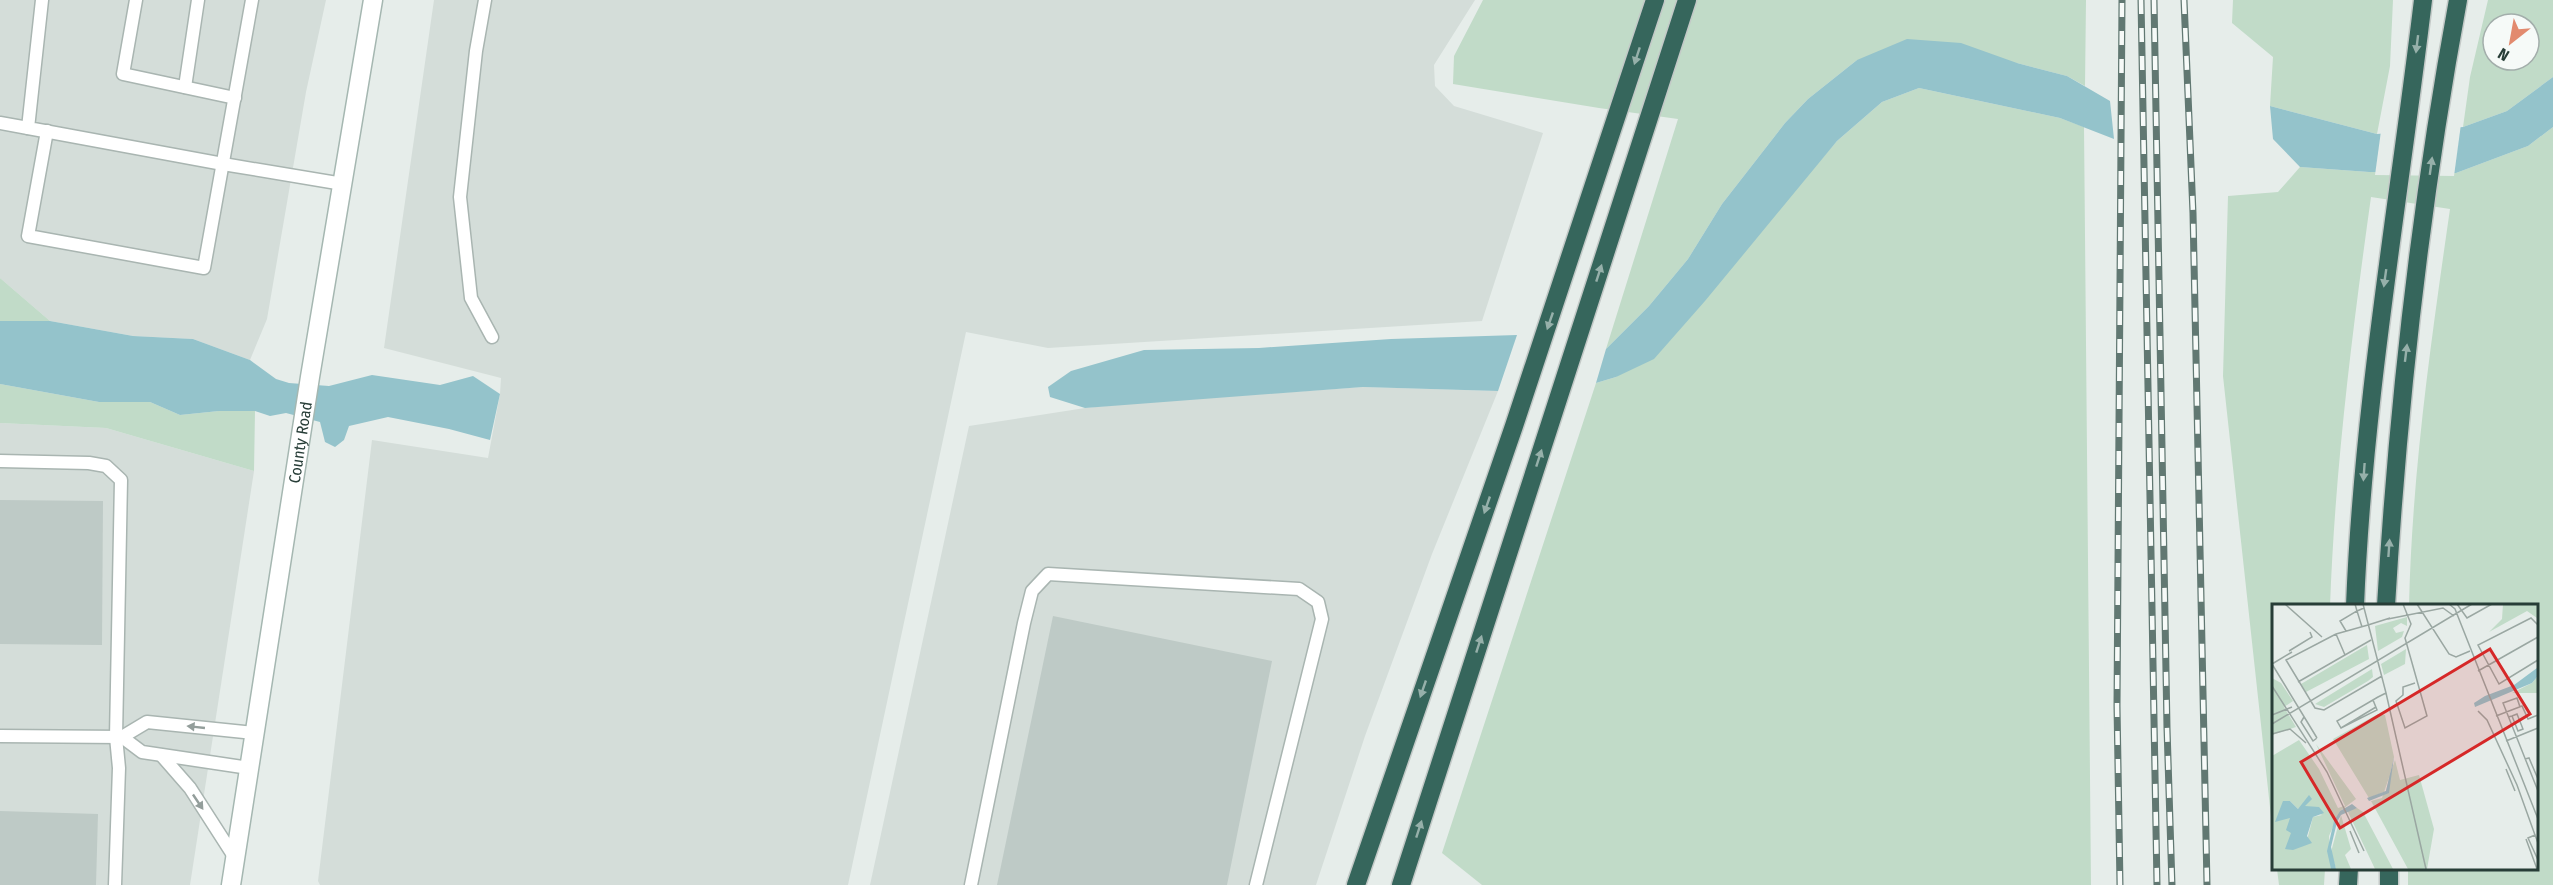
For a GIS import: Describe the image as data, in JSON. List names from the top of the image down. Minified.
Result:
{"streets":{"main road":["County Road"]},"north":"bottom left"}
